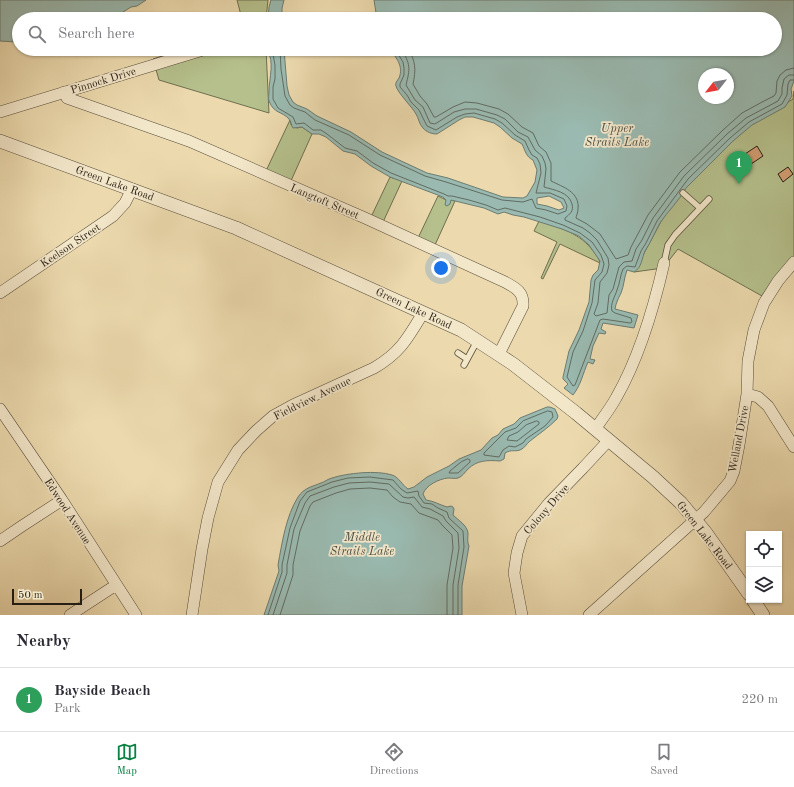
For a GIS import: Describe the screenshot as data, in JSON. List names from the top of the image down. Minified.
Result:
{"streets":{"street":["Pinnock Drive","Green Lake Road","Langtoft Street","Keelson Street","Fieldview Avenue","Welland Drive","Colony Drive","Edwood Avenue"]},"crossings":[["Pinnock Drive","Langtoft Street"],["Green Lake Road","Langtoft Street"],["Green Lake Road","Keelson Street"],["Green Lake Road","Fieldview Avenue"],["Green Lake Road","Welland Drive"],["Green Lake Road","Colony Drive"]],"water":["Upper Straits Lake","Middle Straits Lake"],"scale_bar":"50 m","north":"bottom left","page":{"search":"Search here","pins":"1","scale":"50 m","heading":"Nearby","list":[{"mark":"1","name":"Bayside Beach","note":"Park","value":"220 m"}],"nav":["Map","Directions","Saved"]}}
